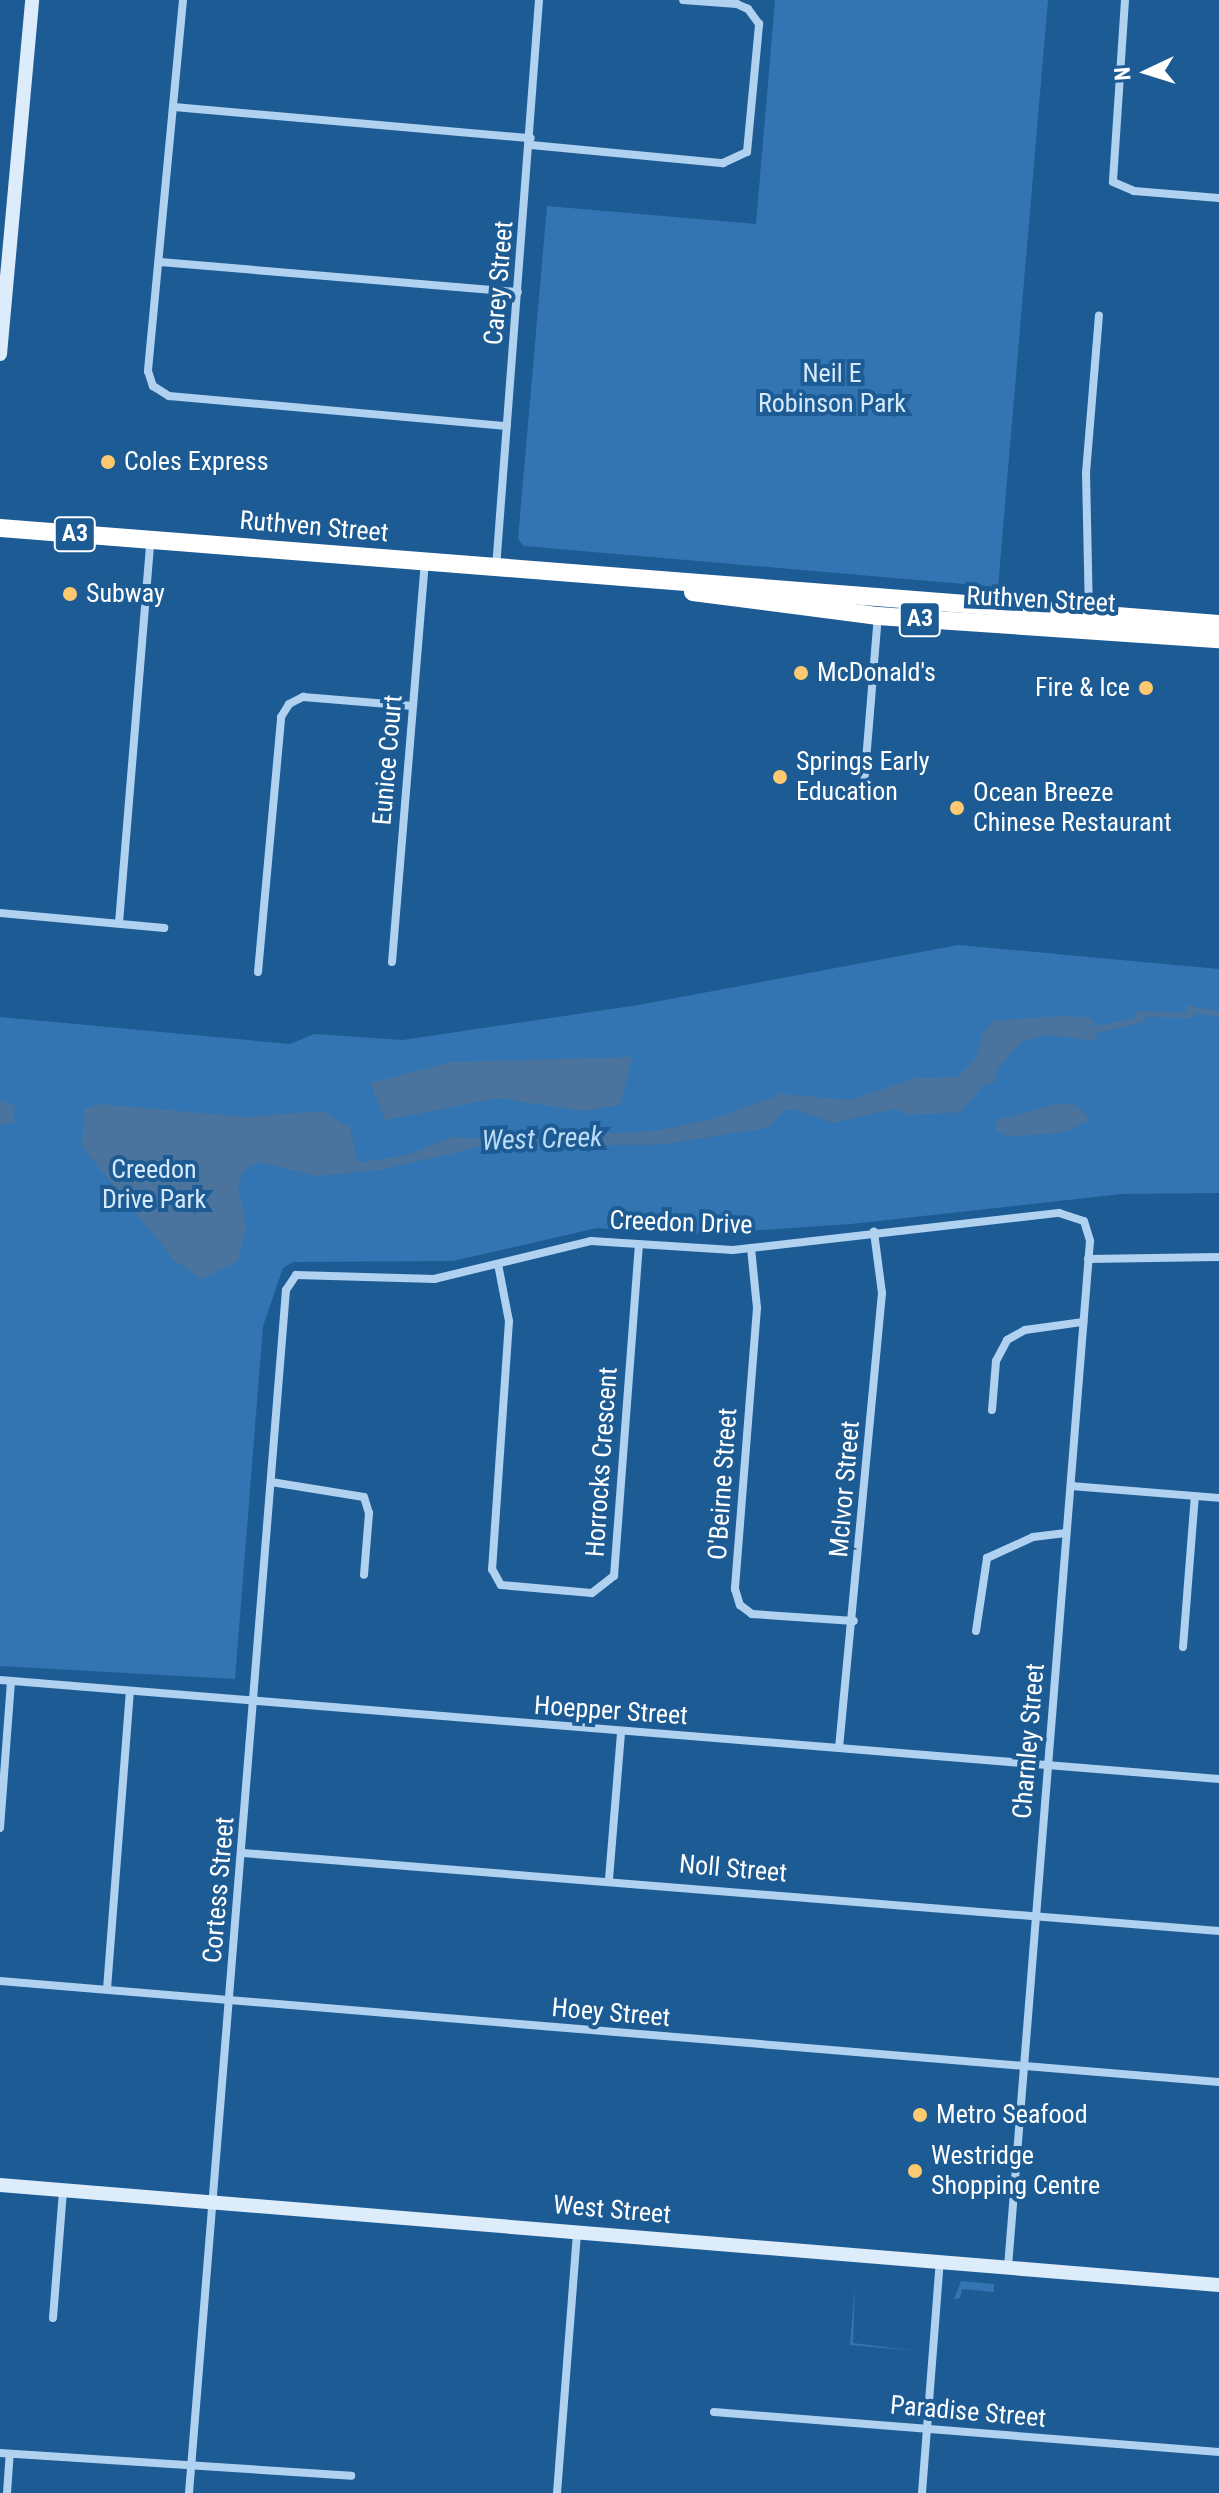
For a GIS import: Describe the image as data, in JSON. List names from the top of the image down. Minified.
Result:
{"streets":{"highway":["Ruthven Street","A3"],"main road":["West Street"],"street":["Carey Street","Eunice Court","Creedon Drive","Horrocks Crescent","O'Beirne Street","McIvor Street","Hoepper Street","Charnley Street","Noll Street","Cortess Street","Hoey Street","Paradise Street"]},"crossings":[["Carey Street","Ruthven Street"],["Ruthven Street","Eunice Court"],["Creedon Drive","Horrocks Crescent"],["Creedon Drive","O'Beirne Street"],["Creedon Drive","McIvor Street"],["Creedon Drive","Charnley Street"],["Creedon Drive","Cortess Street"],["O'Beirne Street","McIvor Street"],["McIvor Street","Hoepper Street"],["Hoepper Street","Charnley Street"],["Hoepper Street","Cortess Street"],["Charnley Street","Noll Street"],["Charnley Street","Hoey Street"],["Charnley Street","West Street"],["Noll Street","Cortess Street"],["Cortess Street","Hoey Street"],["Cortess Street","West Street"]],"water":["West Creek"],"parks":["Neil E Robinson Park","Creedon Drive Park"],"places":["Coles Express","Subway","McDonald's","Fire & Ice","Springs Early Education","Ocean Breeze Chinese Restaurant","Metro Seafood","Westridge Shopping Centre"],"north":"left"}
